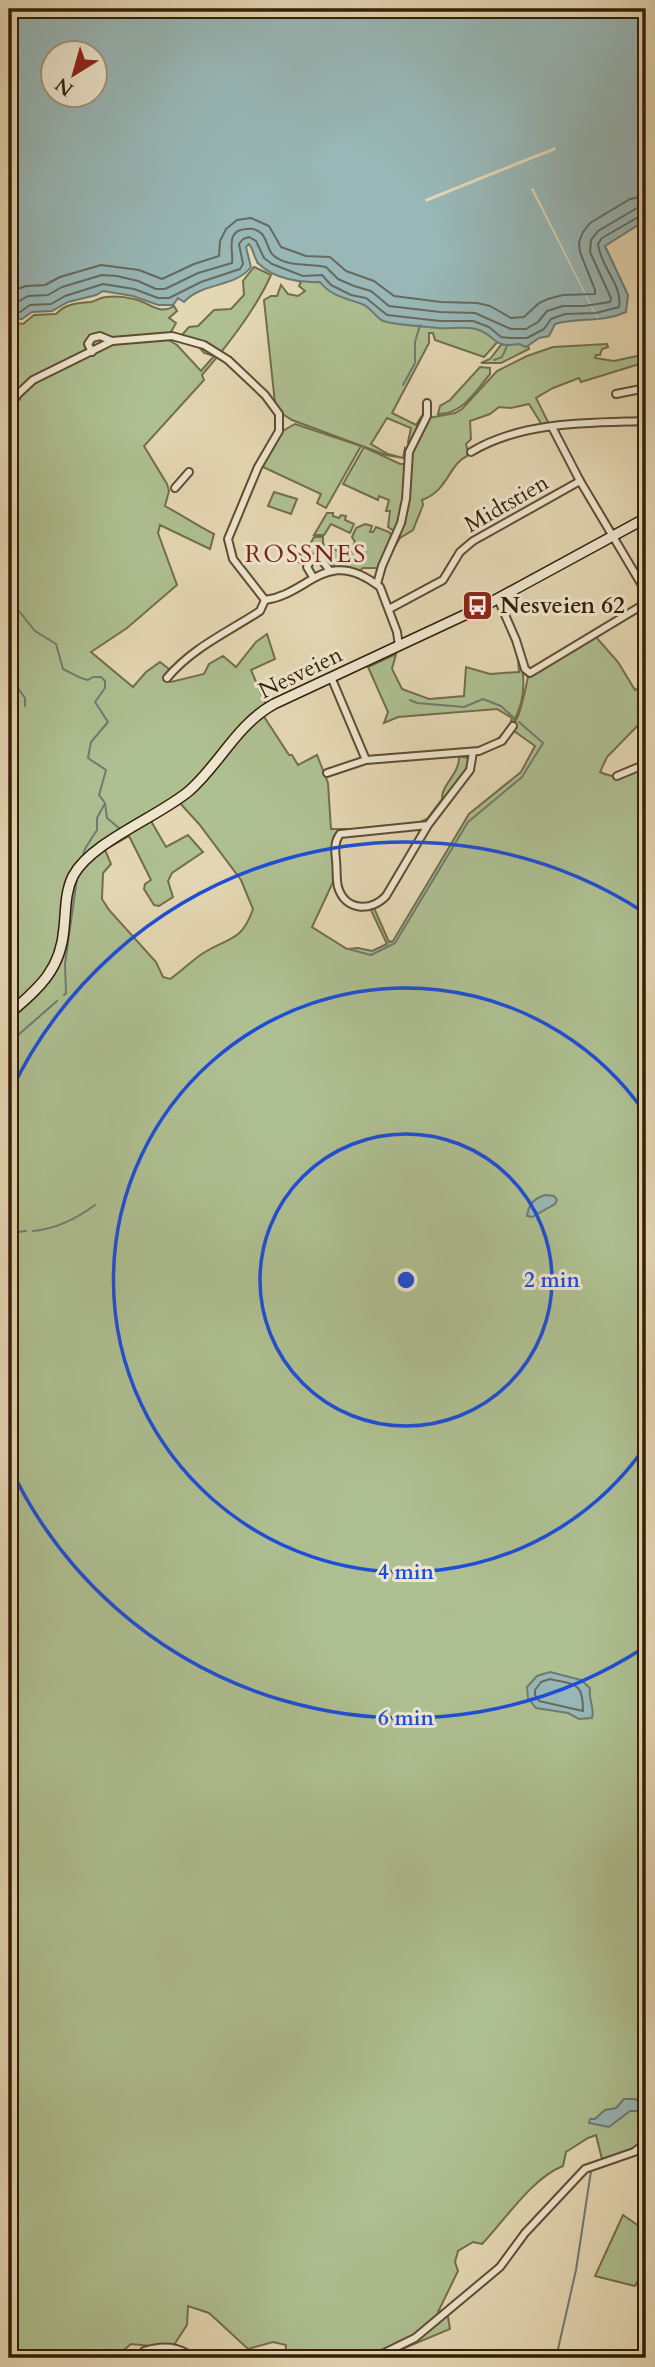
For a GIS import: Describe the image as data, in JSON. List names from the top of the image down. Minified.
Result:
{"streets":{"main road":["Nesveien"],"street":["Midtstien"]},"districts":["ROSSNES"],"places":{"bus stop":["Nesveien 62"]},"north":"bottom left","rings":["2 min","4 min","6 min"]}
